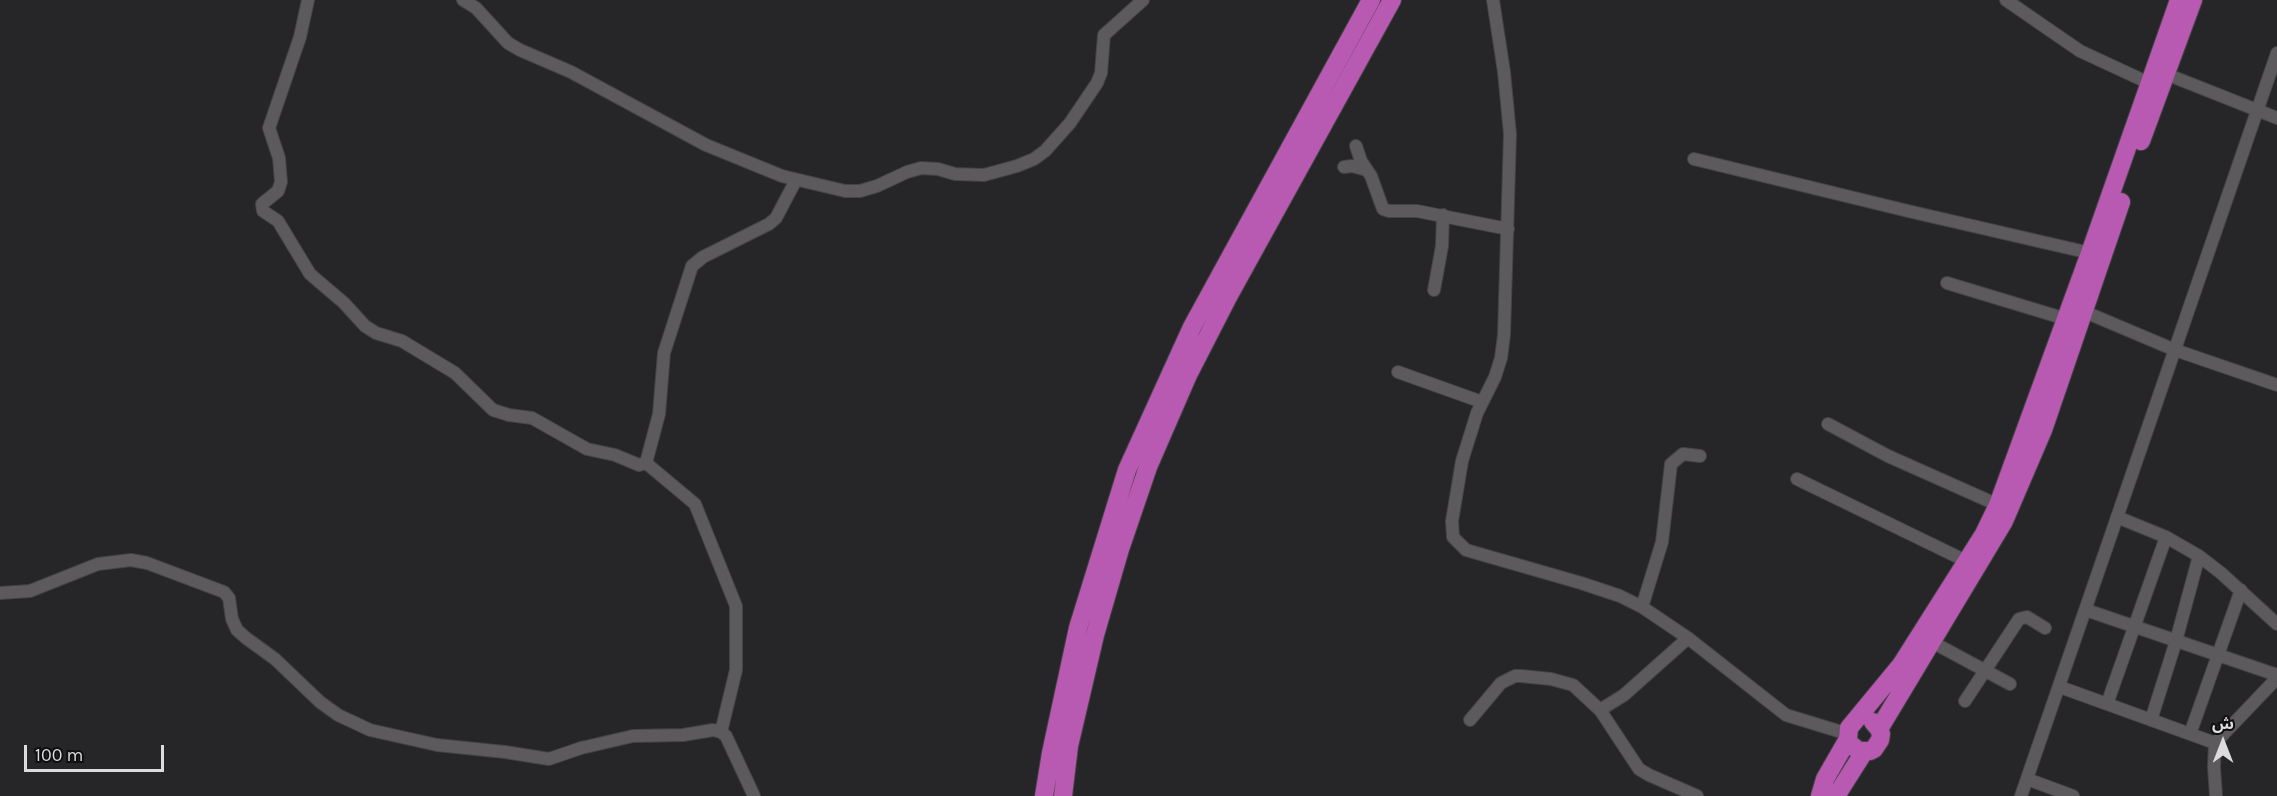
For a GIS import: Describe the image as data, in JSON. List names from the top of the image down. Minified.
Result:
{"scale_bar":"100 m","north":"top"}
